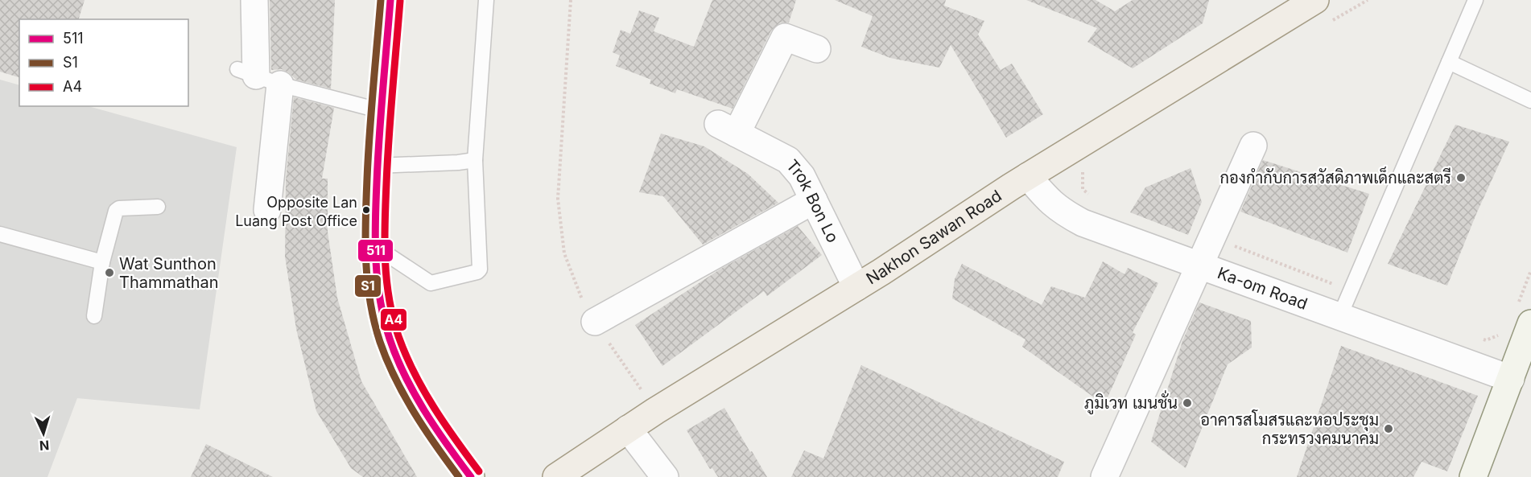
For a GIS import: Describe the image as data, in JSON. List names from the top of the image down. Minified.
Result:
{"streets":{"main road":["Nakhon Sawan Road"],"street":["Trok Bon Lo","Ka-om Road"]},"crossings":[["Trok Bon Lo","Nakhon Sawan Road"],["Nakhon Sawan Road","Ka-om Road"]],"places":["กองกำกับการสวัสดิภาพเด็กและสตรี","Opposite Lan Luang Post Office","Wat Sunthon Thammathan","ภูมิเวท เมนชั่น","อาคารสโมสรและหอประชุม กระทรวงคมนาคม"],"lines":["transit line 511","transit line S1","transit line A4"],"legend":["511","S1","A4"],"north":"bottom"}
